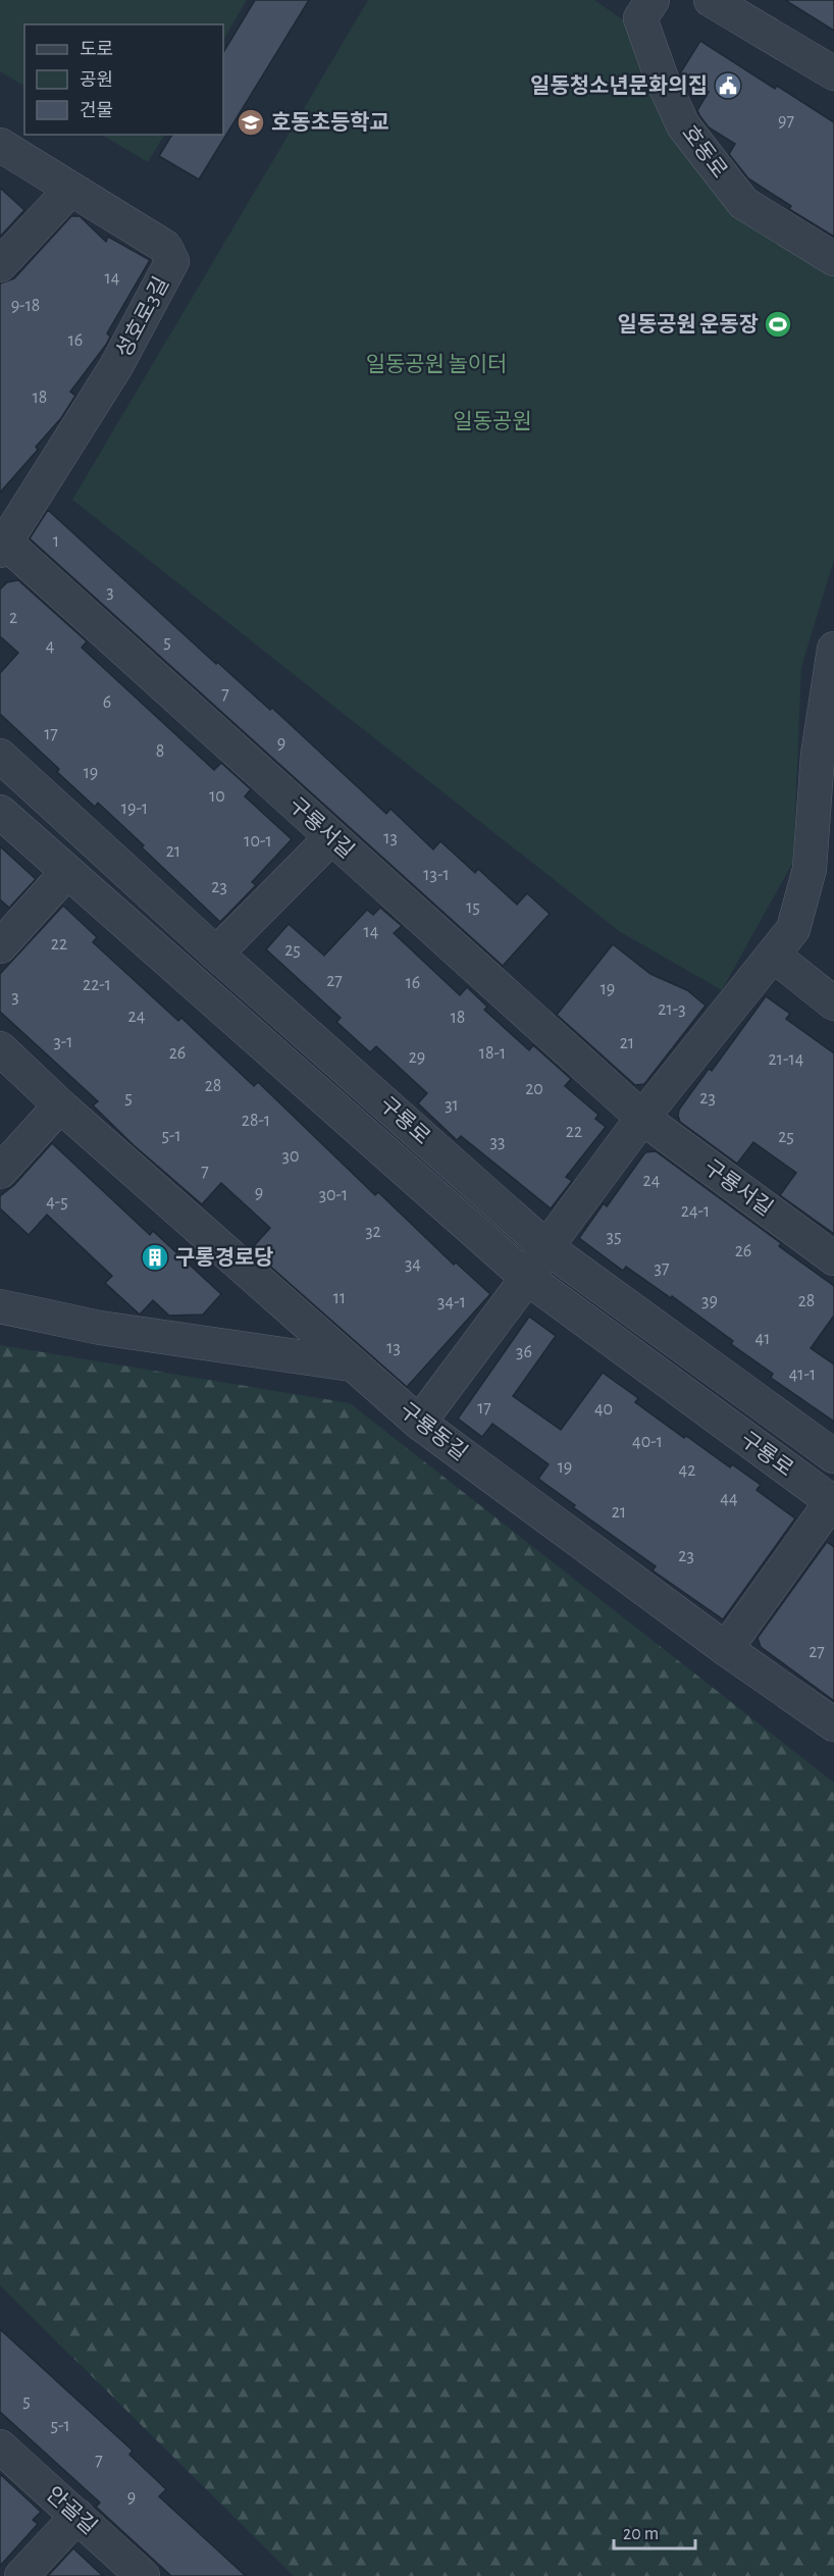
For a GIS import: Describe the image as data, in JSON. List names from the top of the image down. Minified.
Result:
{"streets":{"street":["호동로","성호로3길","구룡서길","구룡로","구룡동길","안골길"]},"crossings":[["성호로3길","구룡서길"]],"parks":["일동공원 놀이터","일동공원"],"places":{"public building":["일동청소년문화의집"],"school or university":["호동초등학교"],"sports":["일동공원 운동장"],"building":["구롱경로당"]},"house_numbers":["97","14","9-18","16","18","1","3","2","5","4","7","6","17","9","8","19","10","19-1","13","10-1","21","13-1","23","15","14","22","25","27","16","22-1","19","3","21-3","24","18","3-1","21","26","18-1","29","21-14","28","20","5","23","31","28-1","22","5-1","25","33","30","7","24","9","30-1","4-5","24-1","32","35","26","34","37","11","39","28","34-1","41","13","36","41-1","17","40","40-1","19","42","44","21","23","27","5","5-1","7","9"],"legend":["도로","공원","건물"],"scale_bar":"20 m"}
